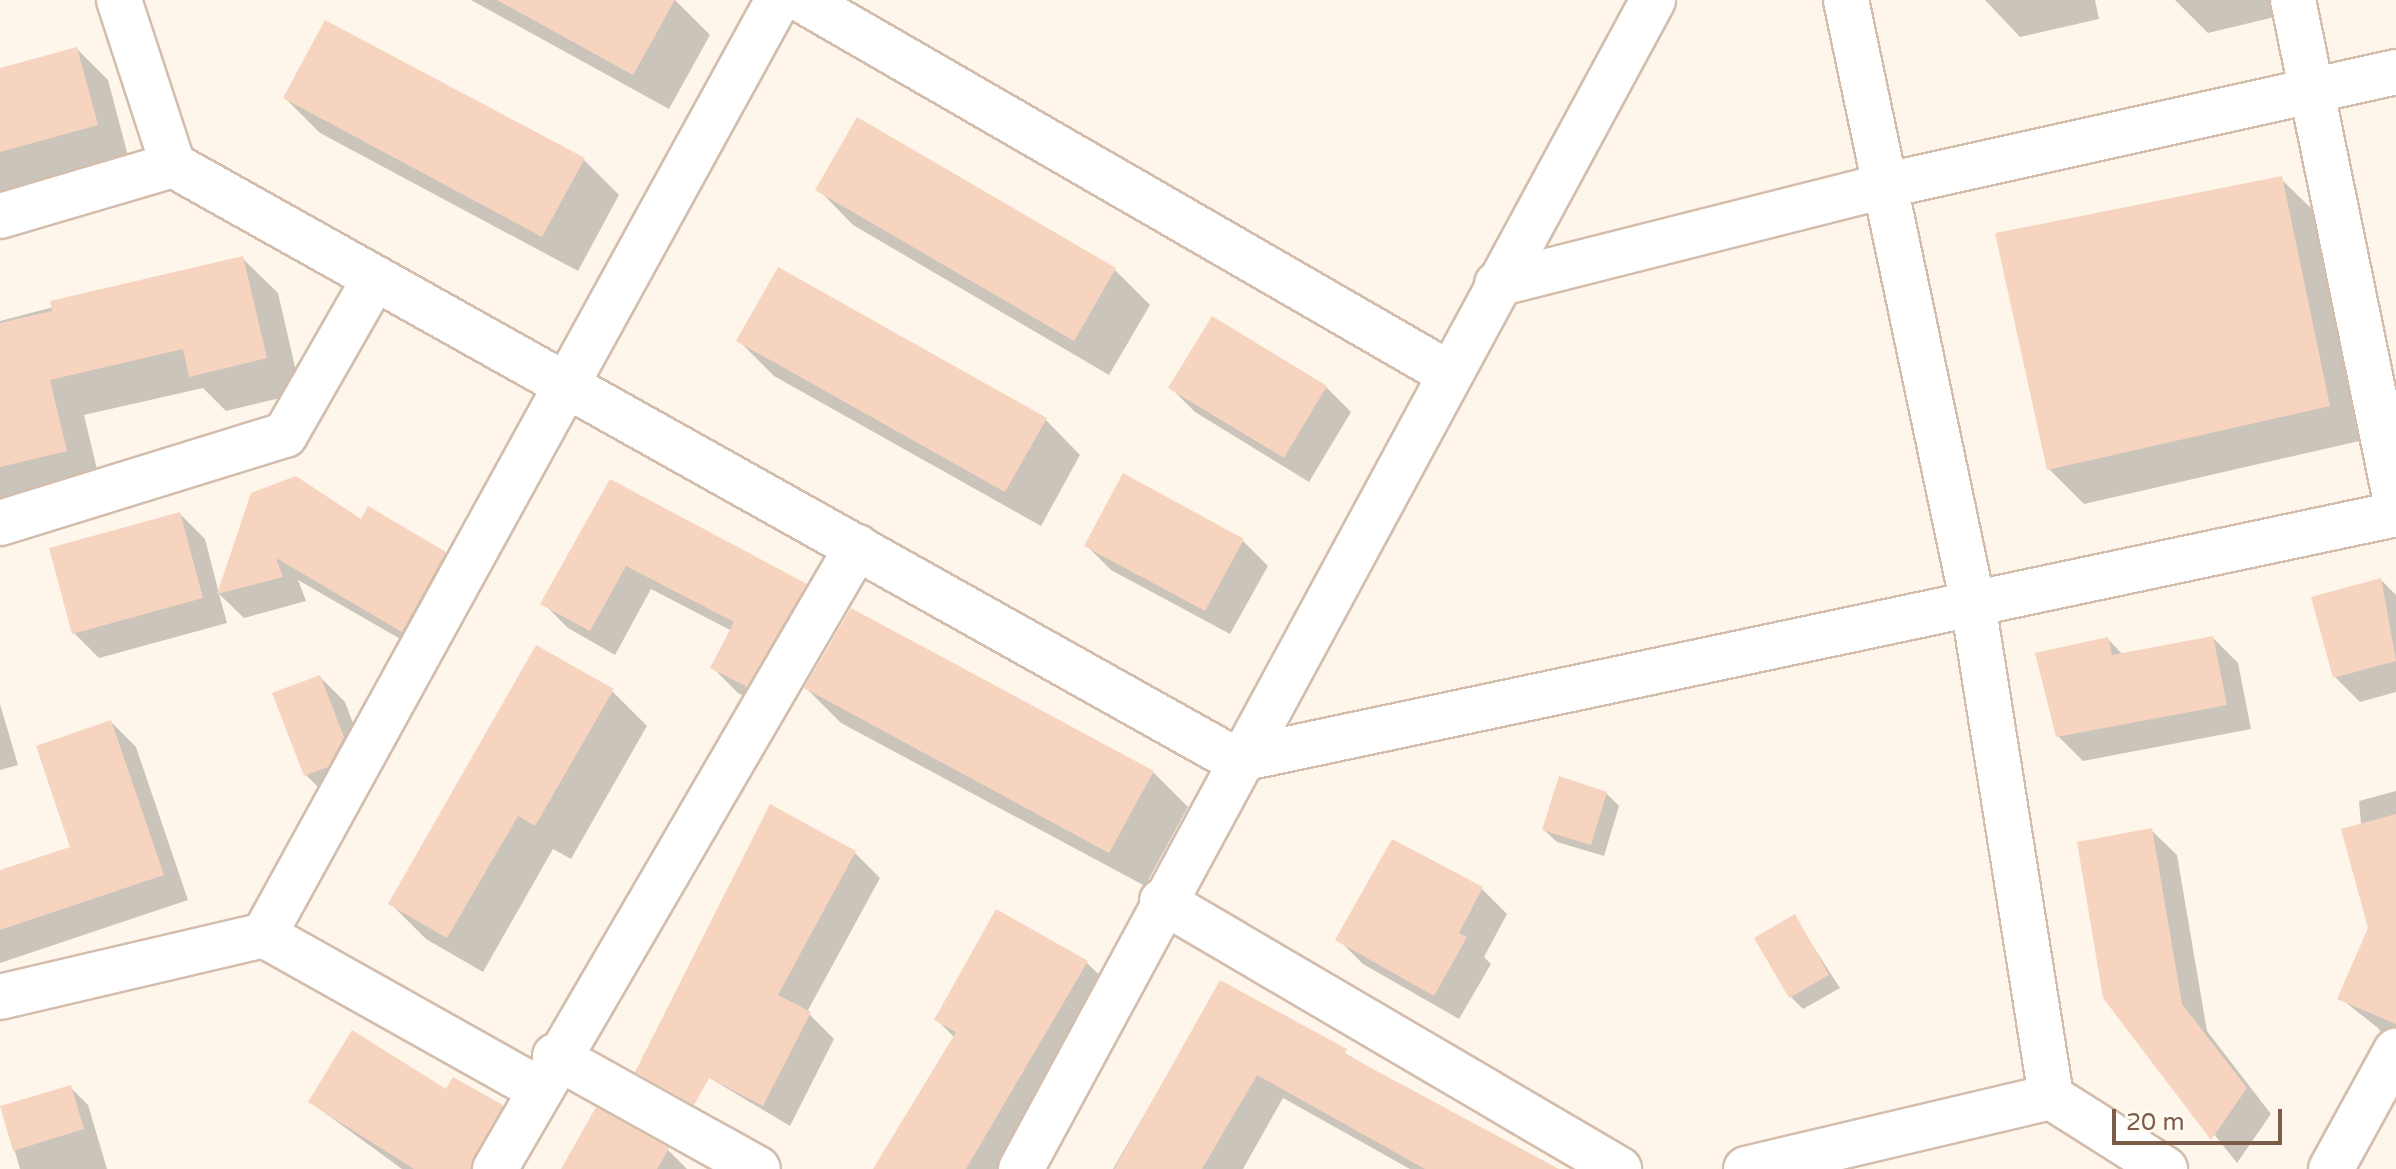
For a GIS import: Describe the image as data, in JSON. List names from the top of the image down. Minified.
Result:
{"scale_bar":"20 m"}
